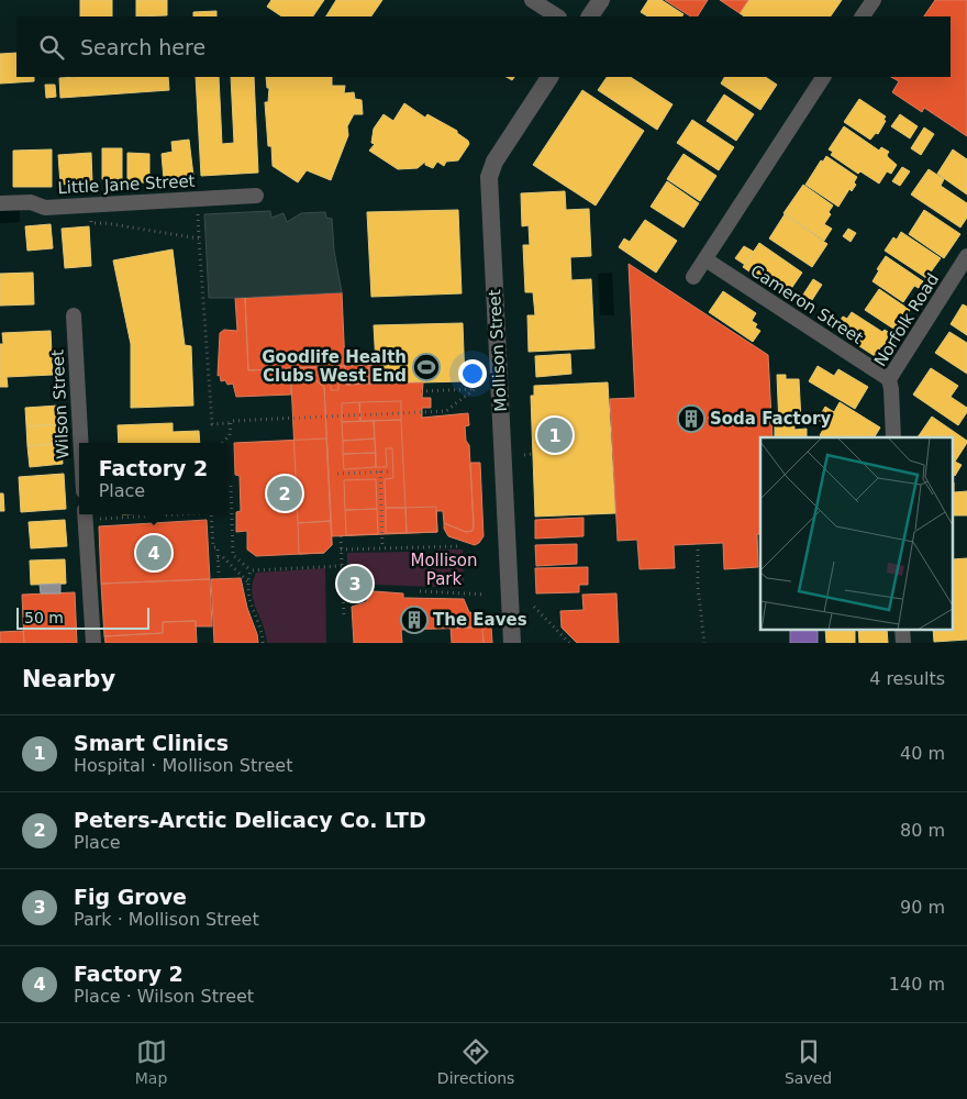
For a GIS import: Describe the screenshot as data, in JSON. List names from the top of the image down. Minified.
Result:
{"streets":{"street":["Little Jane Street","Cameron Street","Norfolk Road","Mollison Street","Wilson Street"]},"crossings":[["Cameron Street","Norfolk Road"]],"parks":["Mollison Park"],"places":{"sports":["Goodlife Health Clubs West End"],"building":["Soda Factory","The Eaves"]},"scale_bar":"50 m","page":{"search":"Search here","pins":["1","2","4","3"],"popup":["Factory 2","Place"],"scale":"50 m","heading":["Nearby","4 results"],"list":[{"mark":"1","name":"Smart Clinics","note":"Hospital · Mollison Street","value":"40 m"},{"mark":"2","name":"Peters-Arctic Delicacy Co. LTD","note":"Place","value":"80 m"},{"mark":"3","name":"Fig Grove","note":"Park · Mollison Street","value":"90 m"},{"mark":"4","name":"Factory 2","note":"Place · Wilson Street","value":"140 m"}],"nav":["Map","Directions","Saved"]}}
